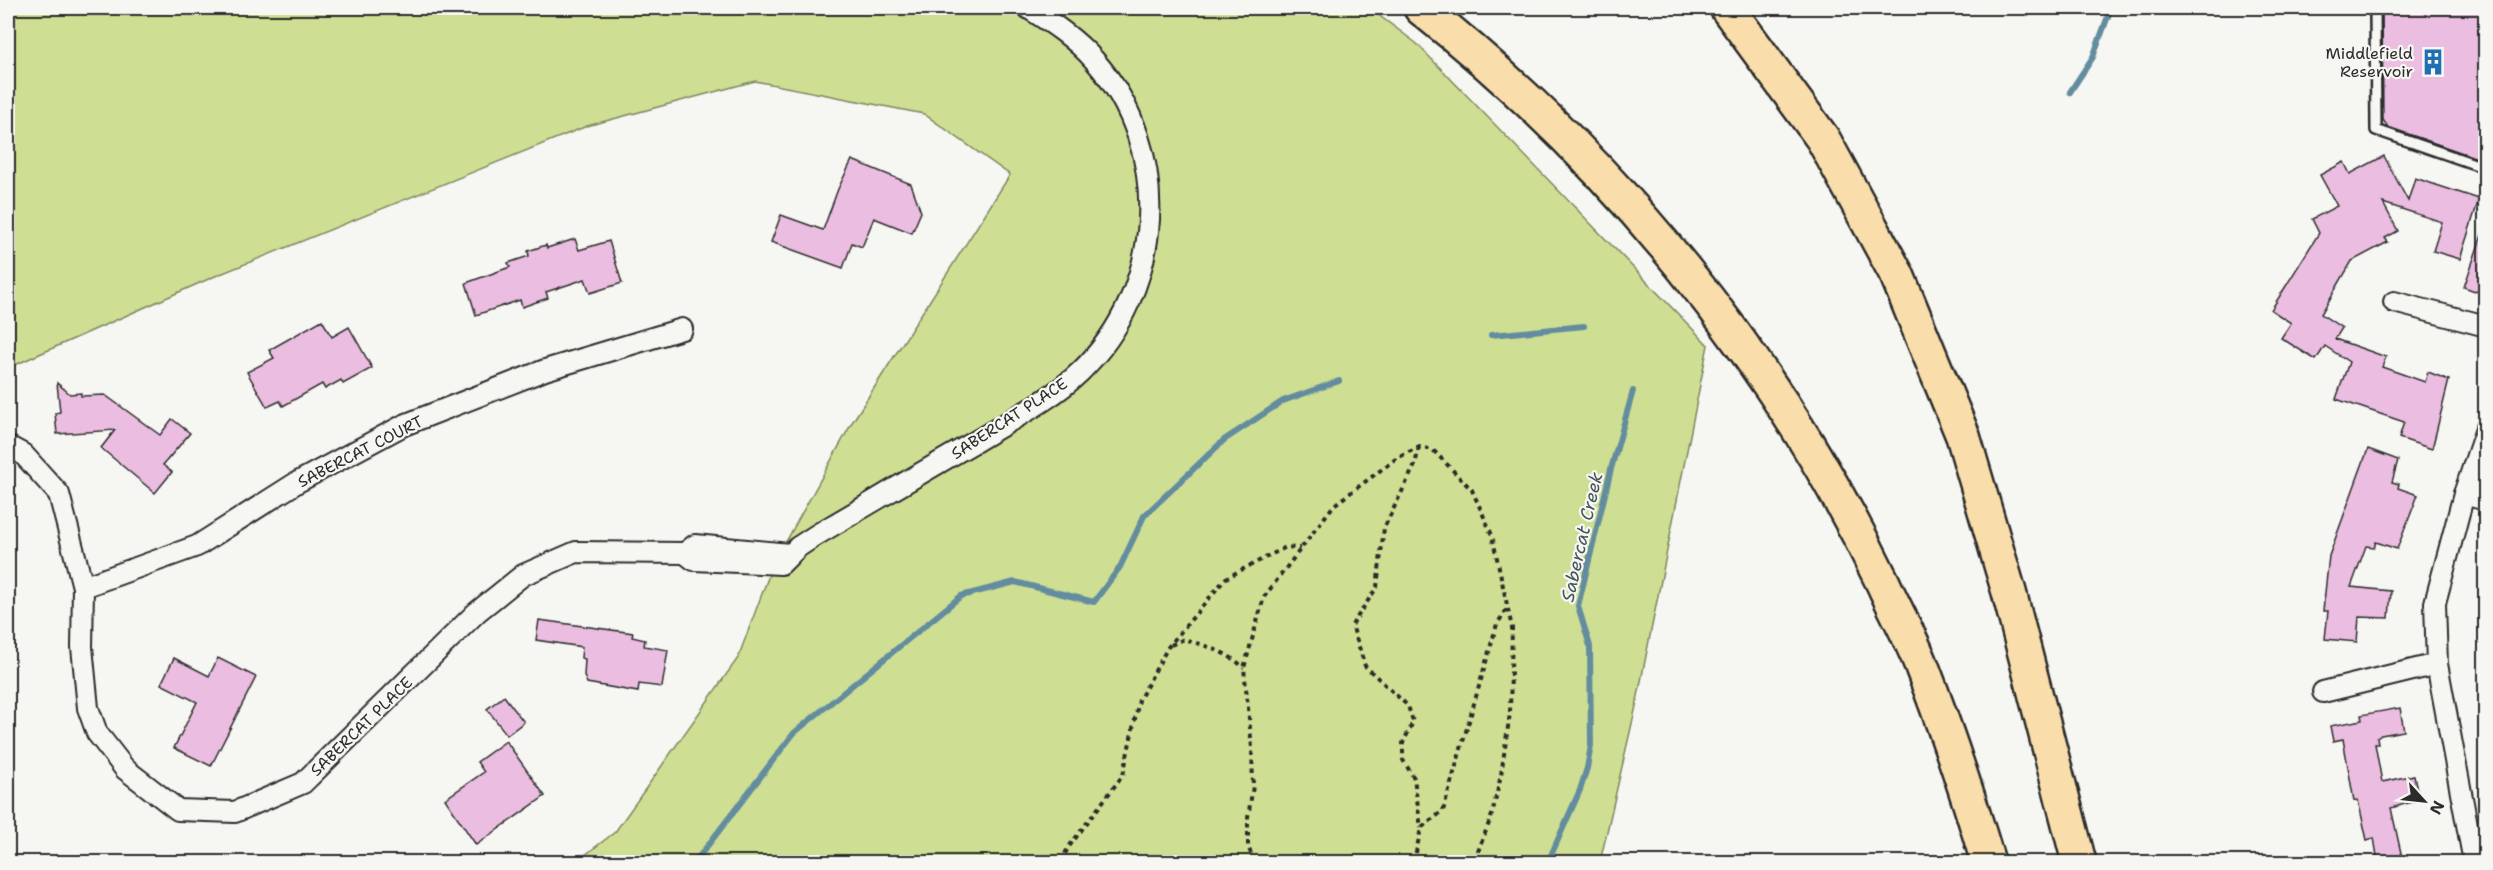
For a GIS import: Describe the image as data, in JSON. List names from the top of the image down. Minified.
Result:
{"streets":{"street":["SABERCAT PLACE","SABERCAT COURT"]},"crossings":[["SABERCAT PLACE","SABERCAT COURT"]],"water":["Sabercat Creek"],"places":{"building":["Middlefield Reservoir"]},"north":"bottom right"}
